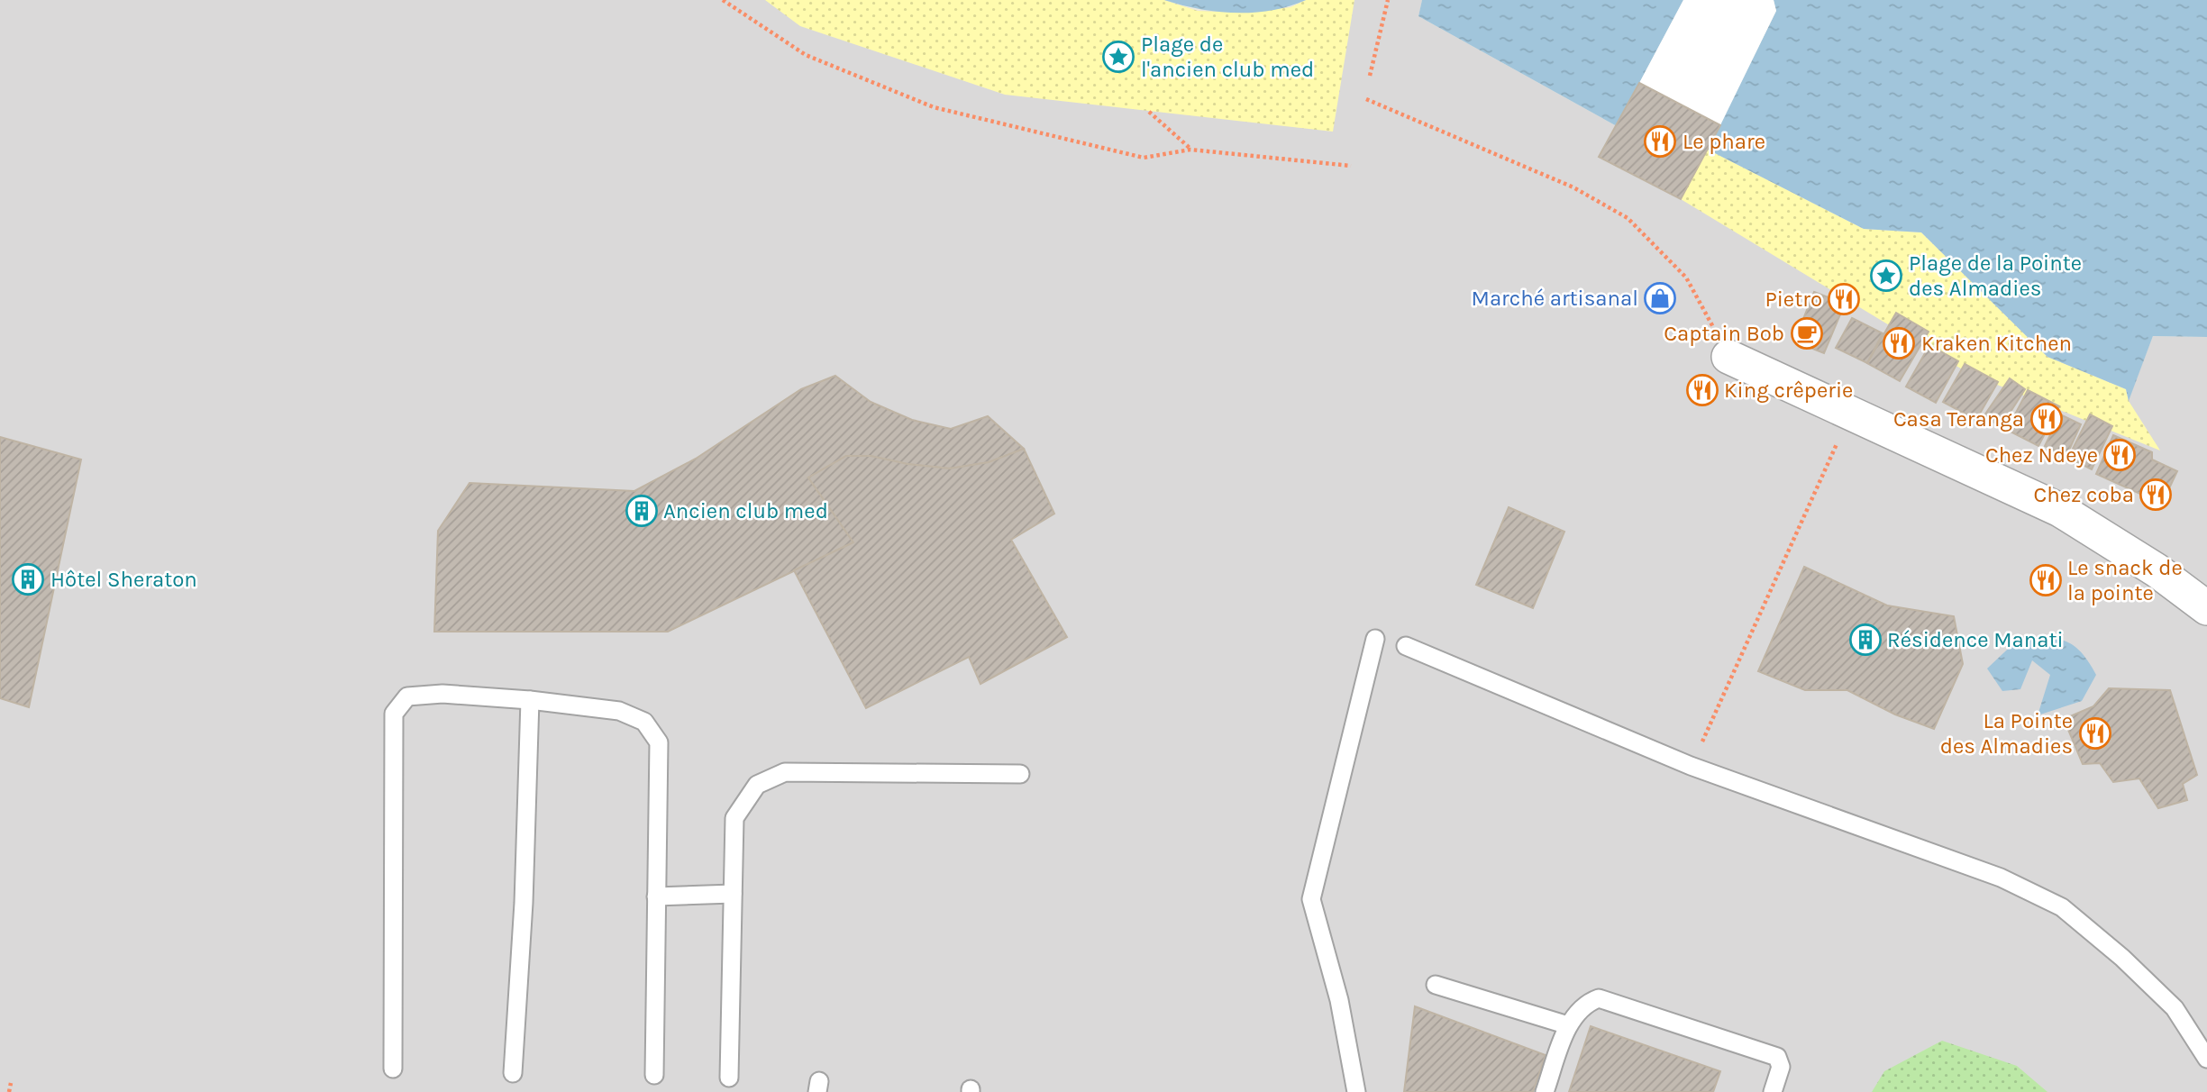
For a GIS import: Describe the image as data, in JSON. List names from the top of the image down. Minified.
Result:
{"places":{"place":["Plage de l'ancien club med","Plage de la Pointe des Almadies"],"restaurant":["Le phare","Pietro","Kraken Kitchen","King crêperie","Casa Teranga","Chez Ndeye","Chez coba","Le snack de la pointe","La Pointe des Almadies"],"shop":["Marché artisanal"],"cafe":["Captain Bob"],"building":["Ancien club med","Hôtel Sheraton","Résidence Manati"]}}
